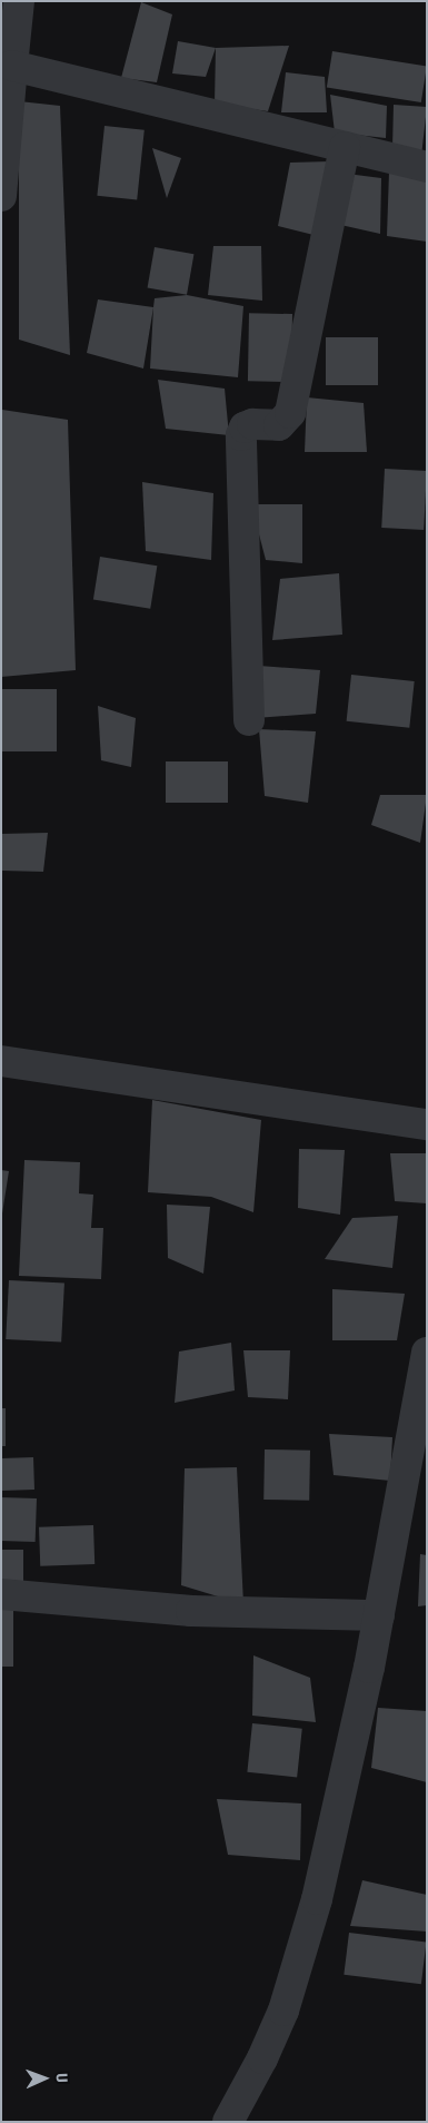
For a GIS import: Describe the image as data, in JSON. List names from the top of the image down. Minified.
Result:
{"north":"right"}
